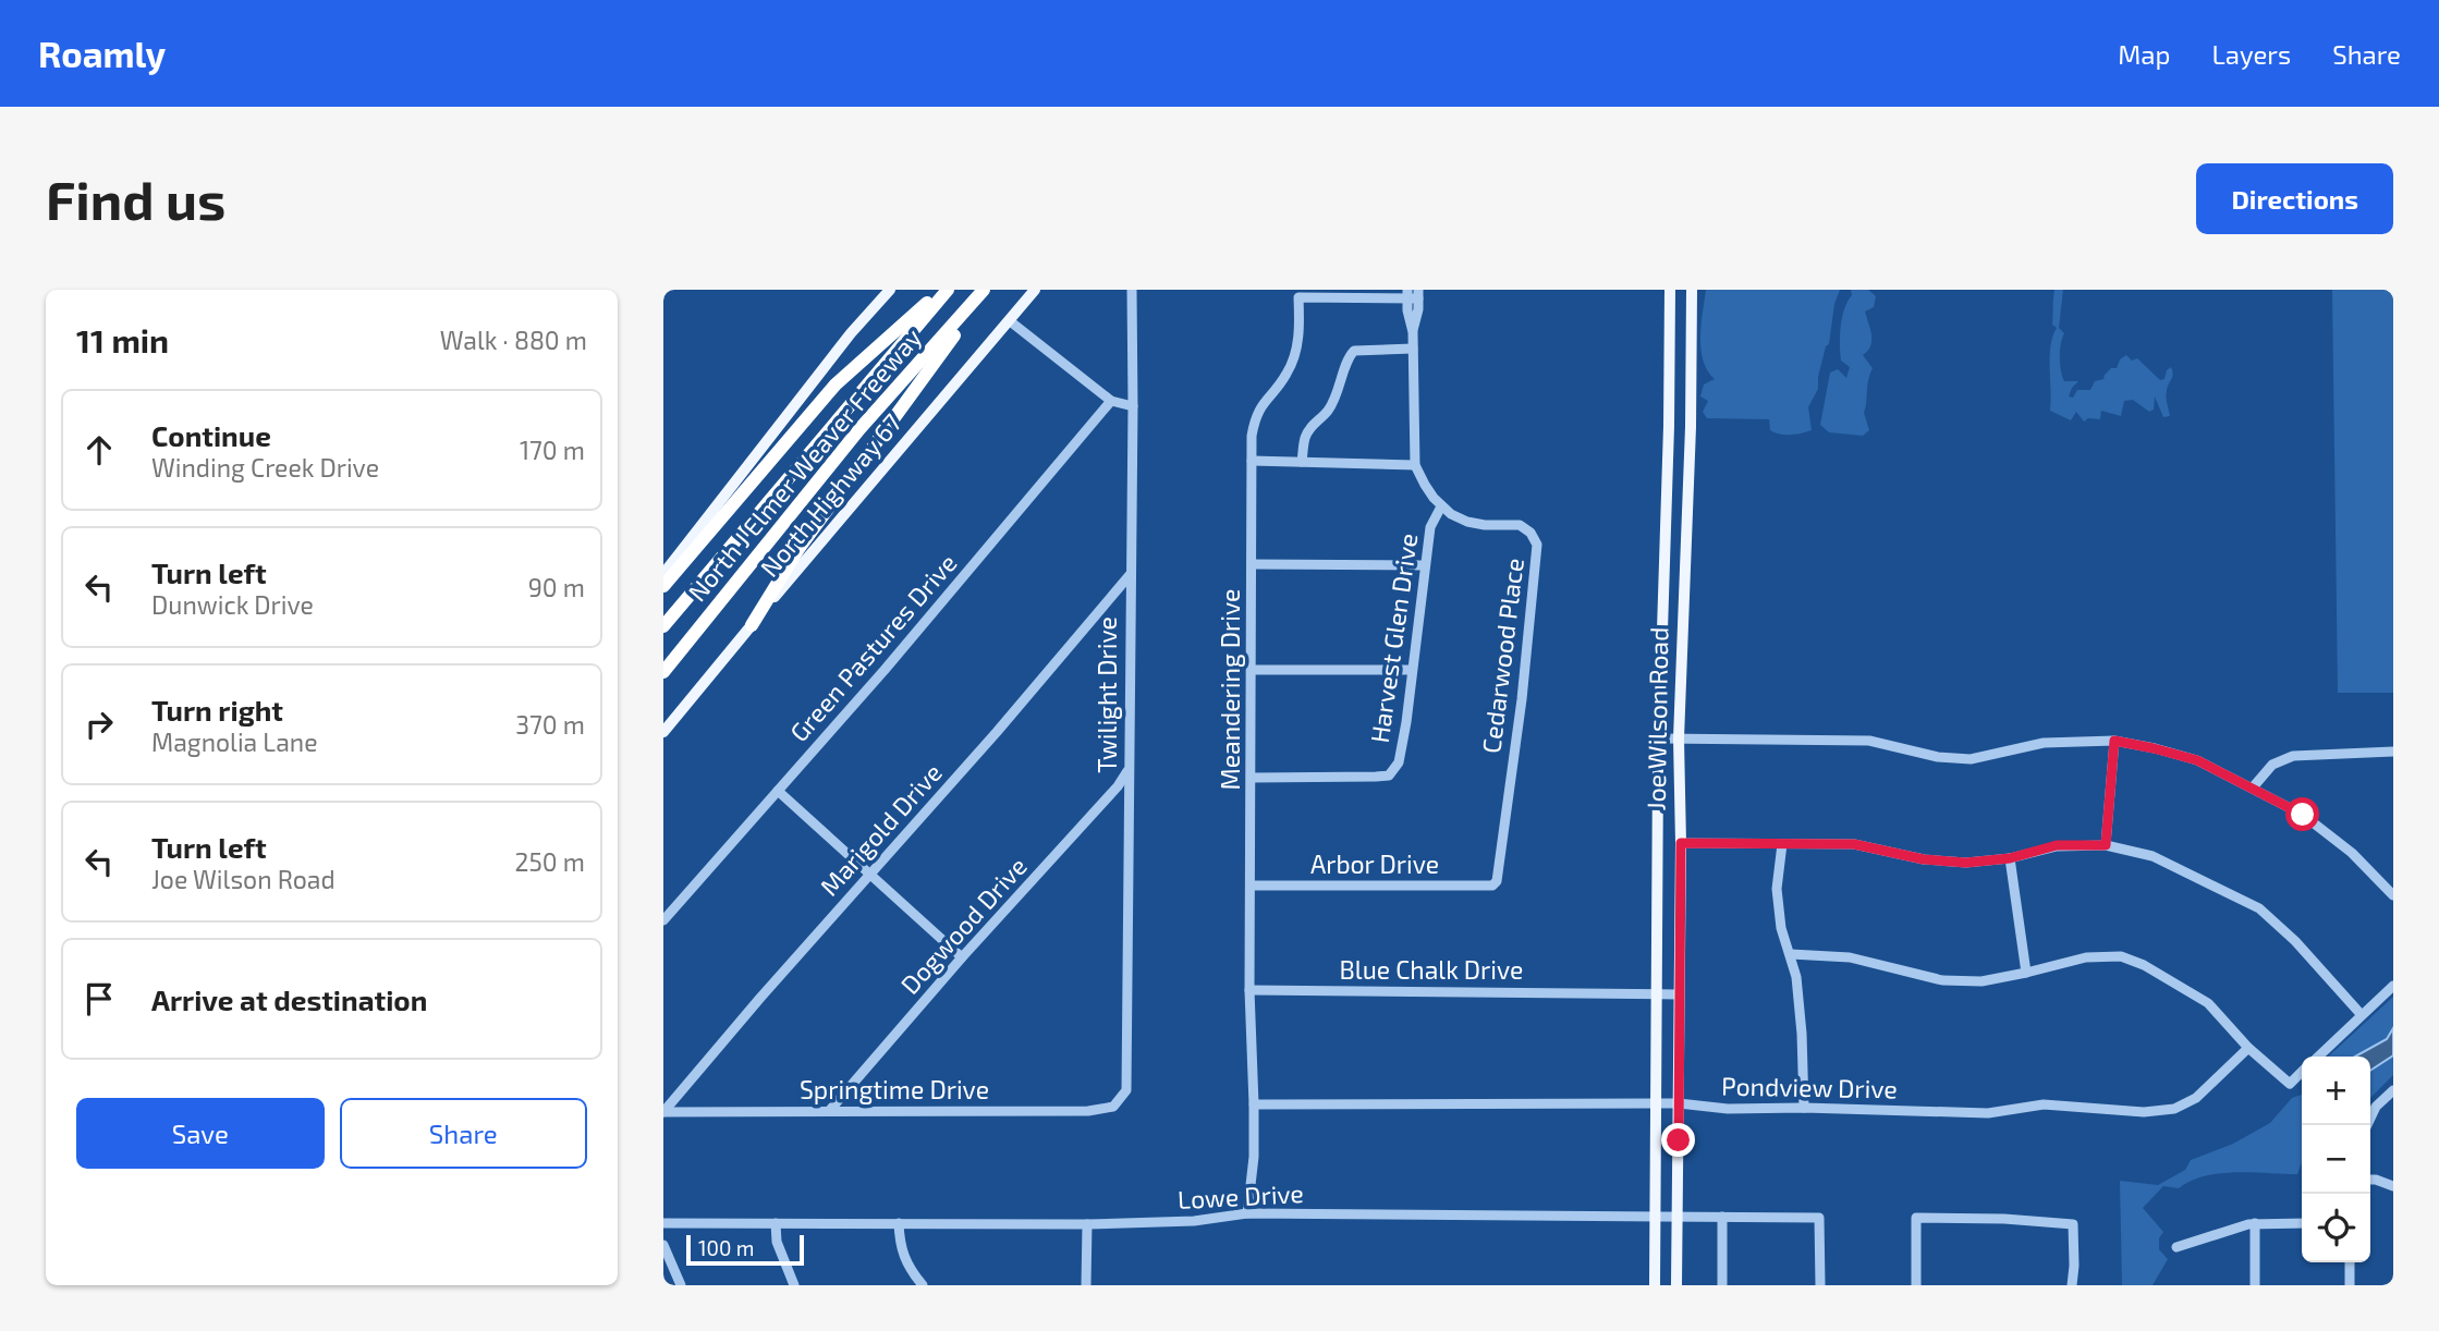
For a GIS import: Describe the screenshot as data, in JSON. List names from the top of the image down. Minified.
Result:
{"streets":{"highway":["North J Elmer Weaver Freeway"],"main road":["North Highway 67","Joe Wilson Road"],"street":["Harvest Glen Drive","Green Pastures Drive","Cedarwood Place","Meandering Drive","Twilight Drive","Marigold Drive","Arbor Drive","Dogwood Drive","Blue Chalk Drive","Pondview Drive","Springtime Drive","Lowe Drive"]},"crossings":[["Harvest Glen Drive","Cedarwood Place"],["Harvest Glen Drive","Meandering Drive"],["Cedarwood Place","Arbor Drive"],["Meandering Drive","Arbor Drive"],["Meandering Drive","Blue Chalk Drive"],["Meandering Drive","Pondview Drive"],["Meandering Drive","Lowe Drive"],["Twilight Drive","Marigold Drive"],["Twilight Drive","Dogwood Drive"],["Twilight Drive","Springtime Drive"],["Joe Wilson Road","Blue Chalk Drive"],["Joe Wilson Road","Pondview Drive"],["Joe Wilson Road","Lowe Drive"],["Marigold Drive","Springtime Drive"],["Dogwood Drive","Springtime Drive"]],"scale_bar":"100 m","page":{"header":"Roamly","nav":["Map","Layers","Share"],"buttons":["Directions",["Save","Share"]],"title":"Find us","heading":["11 min","Walk · 880 m"],"list":[["Continue","Winding Creek Drive","170 m"],["Turn left","Dunwick Drive","90 m"],["Turn right","Magnolia Lane","370 m"],["Turn left","Joe Wilson Road","250 m"],"Arrive at destination"],"map_buttons":["+","−"],"scale":"100 m"}}
